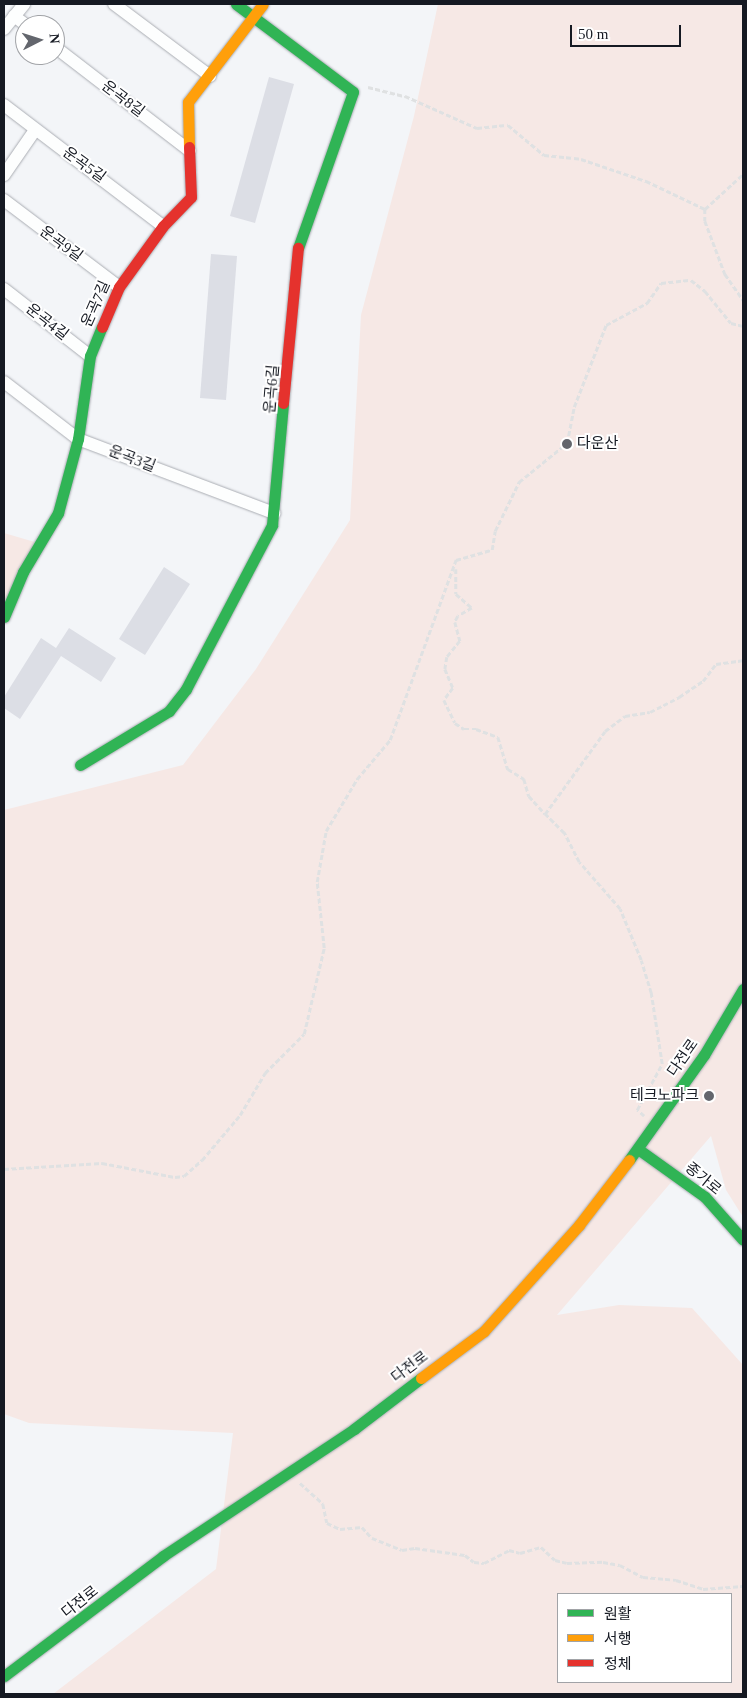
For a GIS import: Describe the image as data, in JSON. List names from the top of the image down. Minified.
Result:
{"streets":{"street":["운곡8길","운곡5길","운곡9길","운곡7길","운곡4길","운곡6길","운곡3길","다전로","종가로"]},"crossings":[["운곡8길","운곡7길"],["운곡5길","운곡7길"],["운곡9길","운곡7길"],["운곡7길","운곡4길"],["운곡7길","운곡3길"],["운곡6길","운곡3길"],["다전로","종가로"]],"places":["다운산","테크노파크"],"legend":["원활","서행","정체"],"scale_bar":"50 m","north":"right"}
